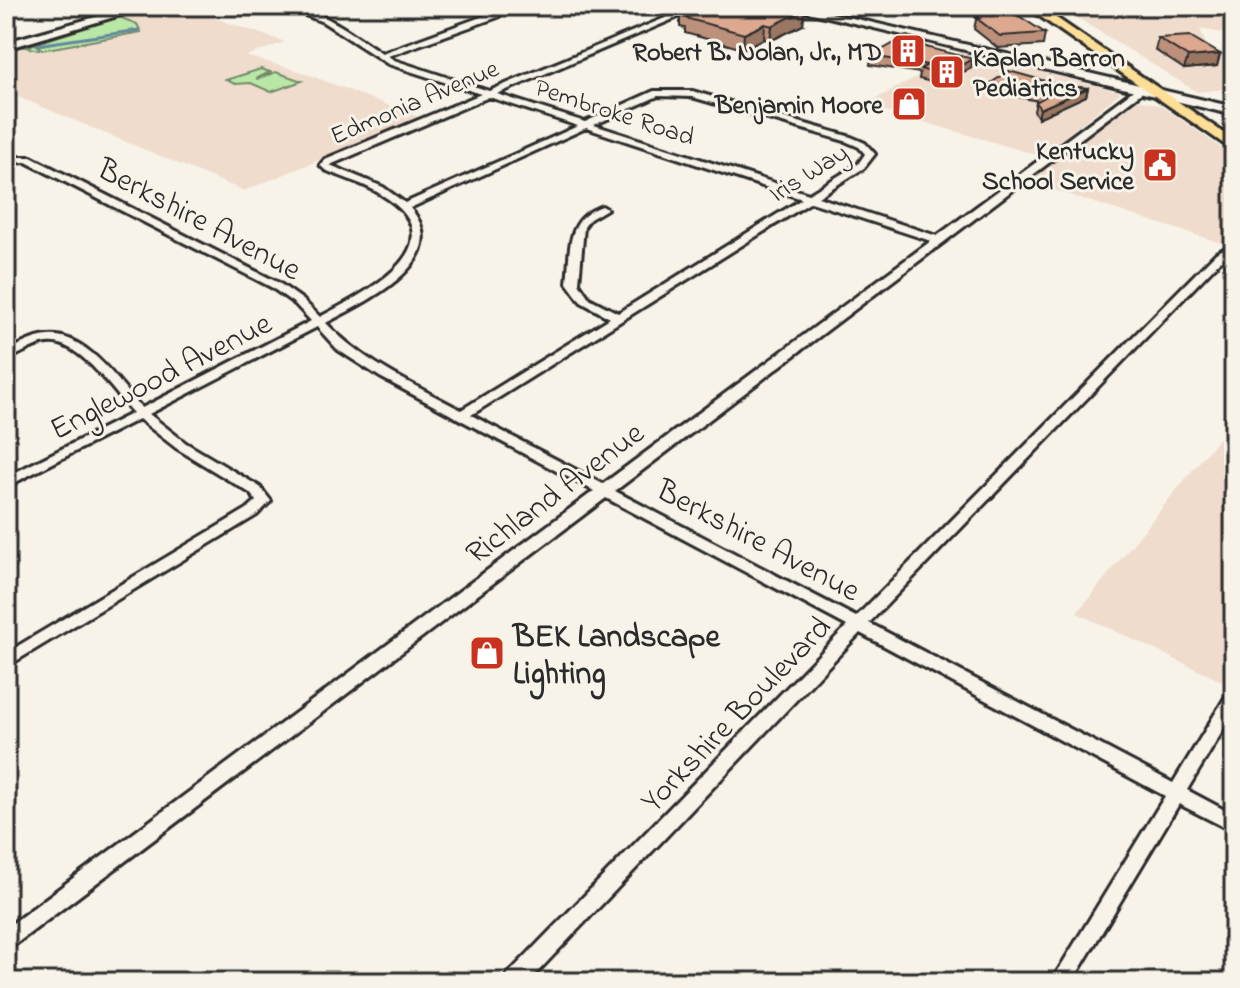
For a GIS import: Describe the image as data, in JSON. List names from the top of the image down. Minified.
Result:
{"streets":{"street":["Edmonia Avenue","Pembroke Road","Iris Way","Berkshire Avenue","Englewood Avenue","Richland Avenue","Yorkshire Boulevard"]},"crossings":[["Edmonia Avenue","Pembroke Road"],["Edmonia Avenue","Iris Way"],["Edmonia Avenue","Englewood Avenue"],["Pembroke Road","Iris Way"],["Pembroke Road","Richland Avenue"],["Iris Way","Berkshire Avenue"],["Iris Way","Englewood Avenue"],["Berkshire Avenue","Englewood Avenue"],["Berkshire Avenue","Richland Avenue"],["Berkshire Avenue","Yorkshire Boulevard"]],"places":{"building":["Robert B. Nolan, Jr., MD","Kaplan Barron Pediatrics"],"shop":["Benjamin Moore","BEK Landscape Lighting"],"public building":["Kentucky School Service"]}}
